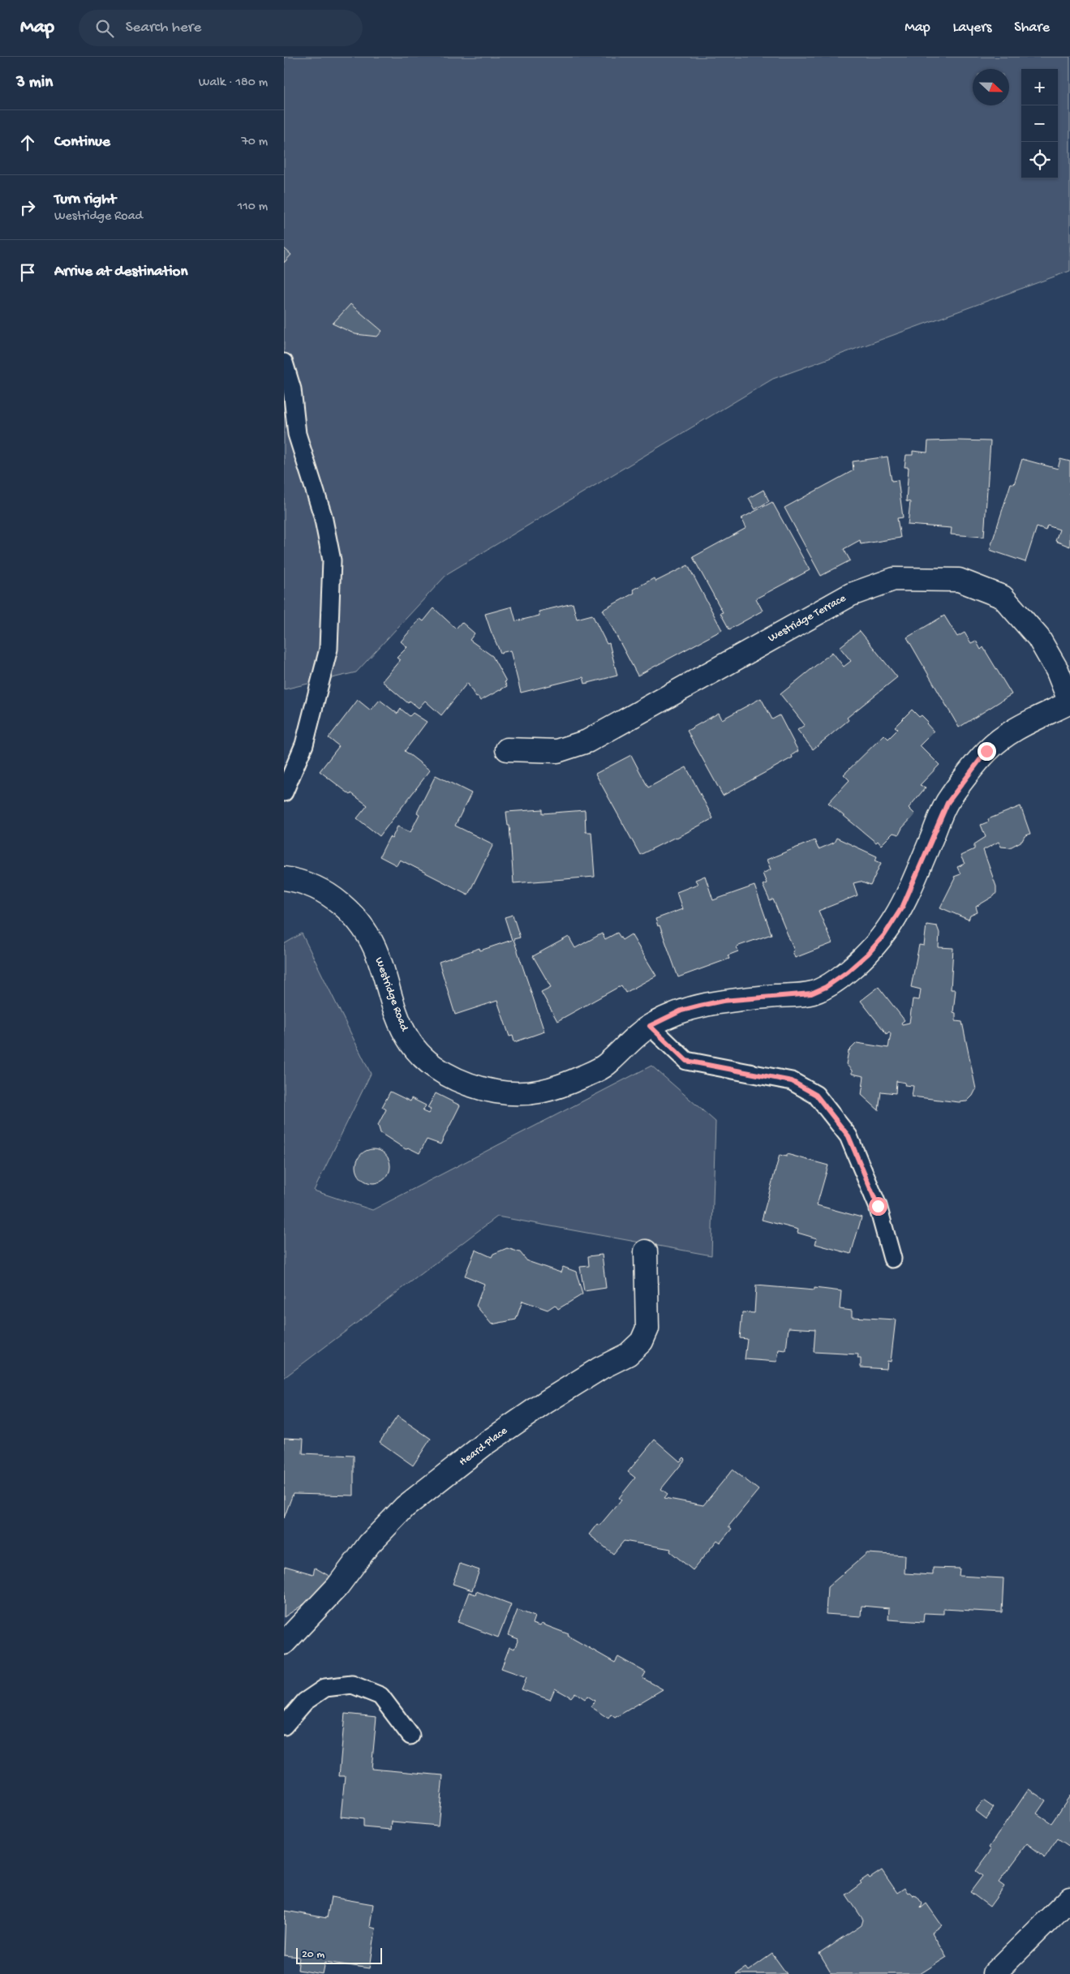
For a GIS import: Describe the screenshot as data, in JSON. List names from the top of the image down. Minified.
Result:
{"streets":{"street":["Westridge Terrace","Westridge Road","Heard Place"]},"crossings":[["Westridge Terrace","Westridge Road"]],"scale_bar":"20 m","north":"right","page":{"header":"Map","search":"Search here","nav":["Map","Layers","Share"],"heading":["3 min","Walk · 180 m"],"map_buttons":["+","−"],"list":[["Continue","70 m"],["Turn right","Westridge Road","110 m"],"Arrive at destination"],"scale":"20 m"}}
